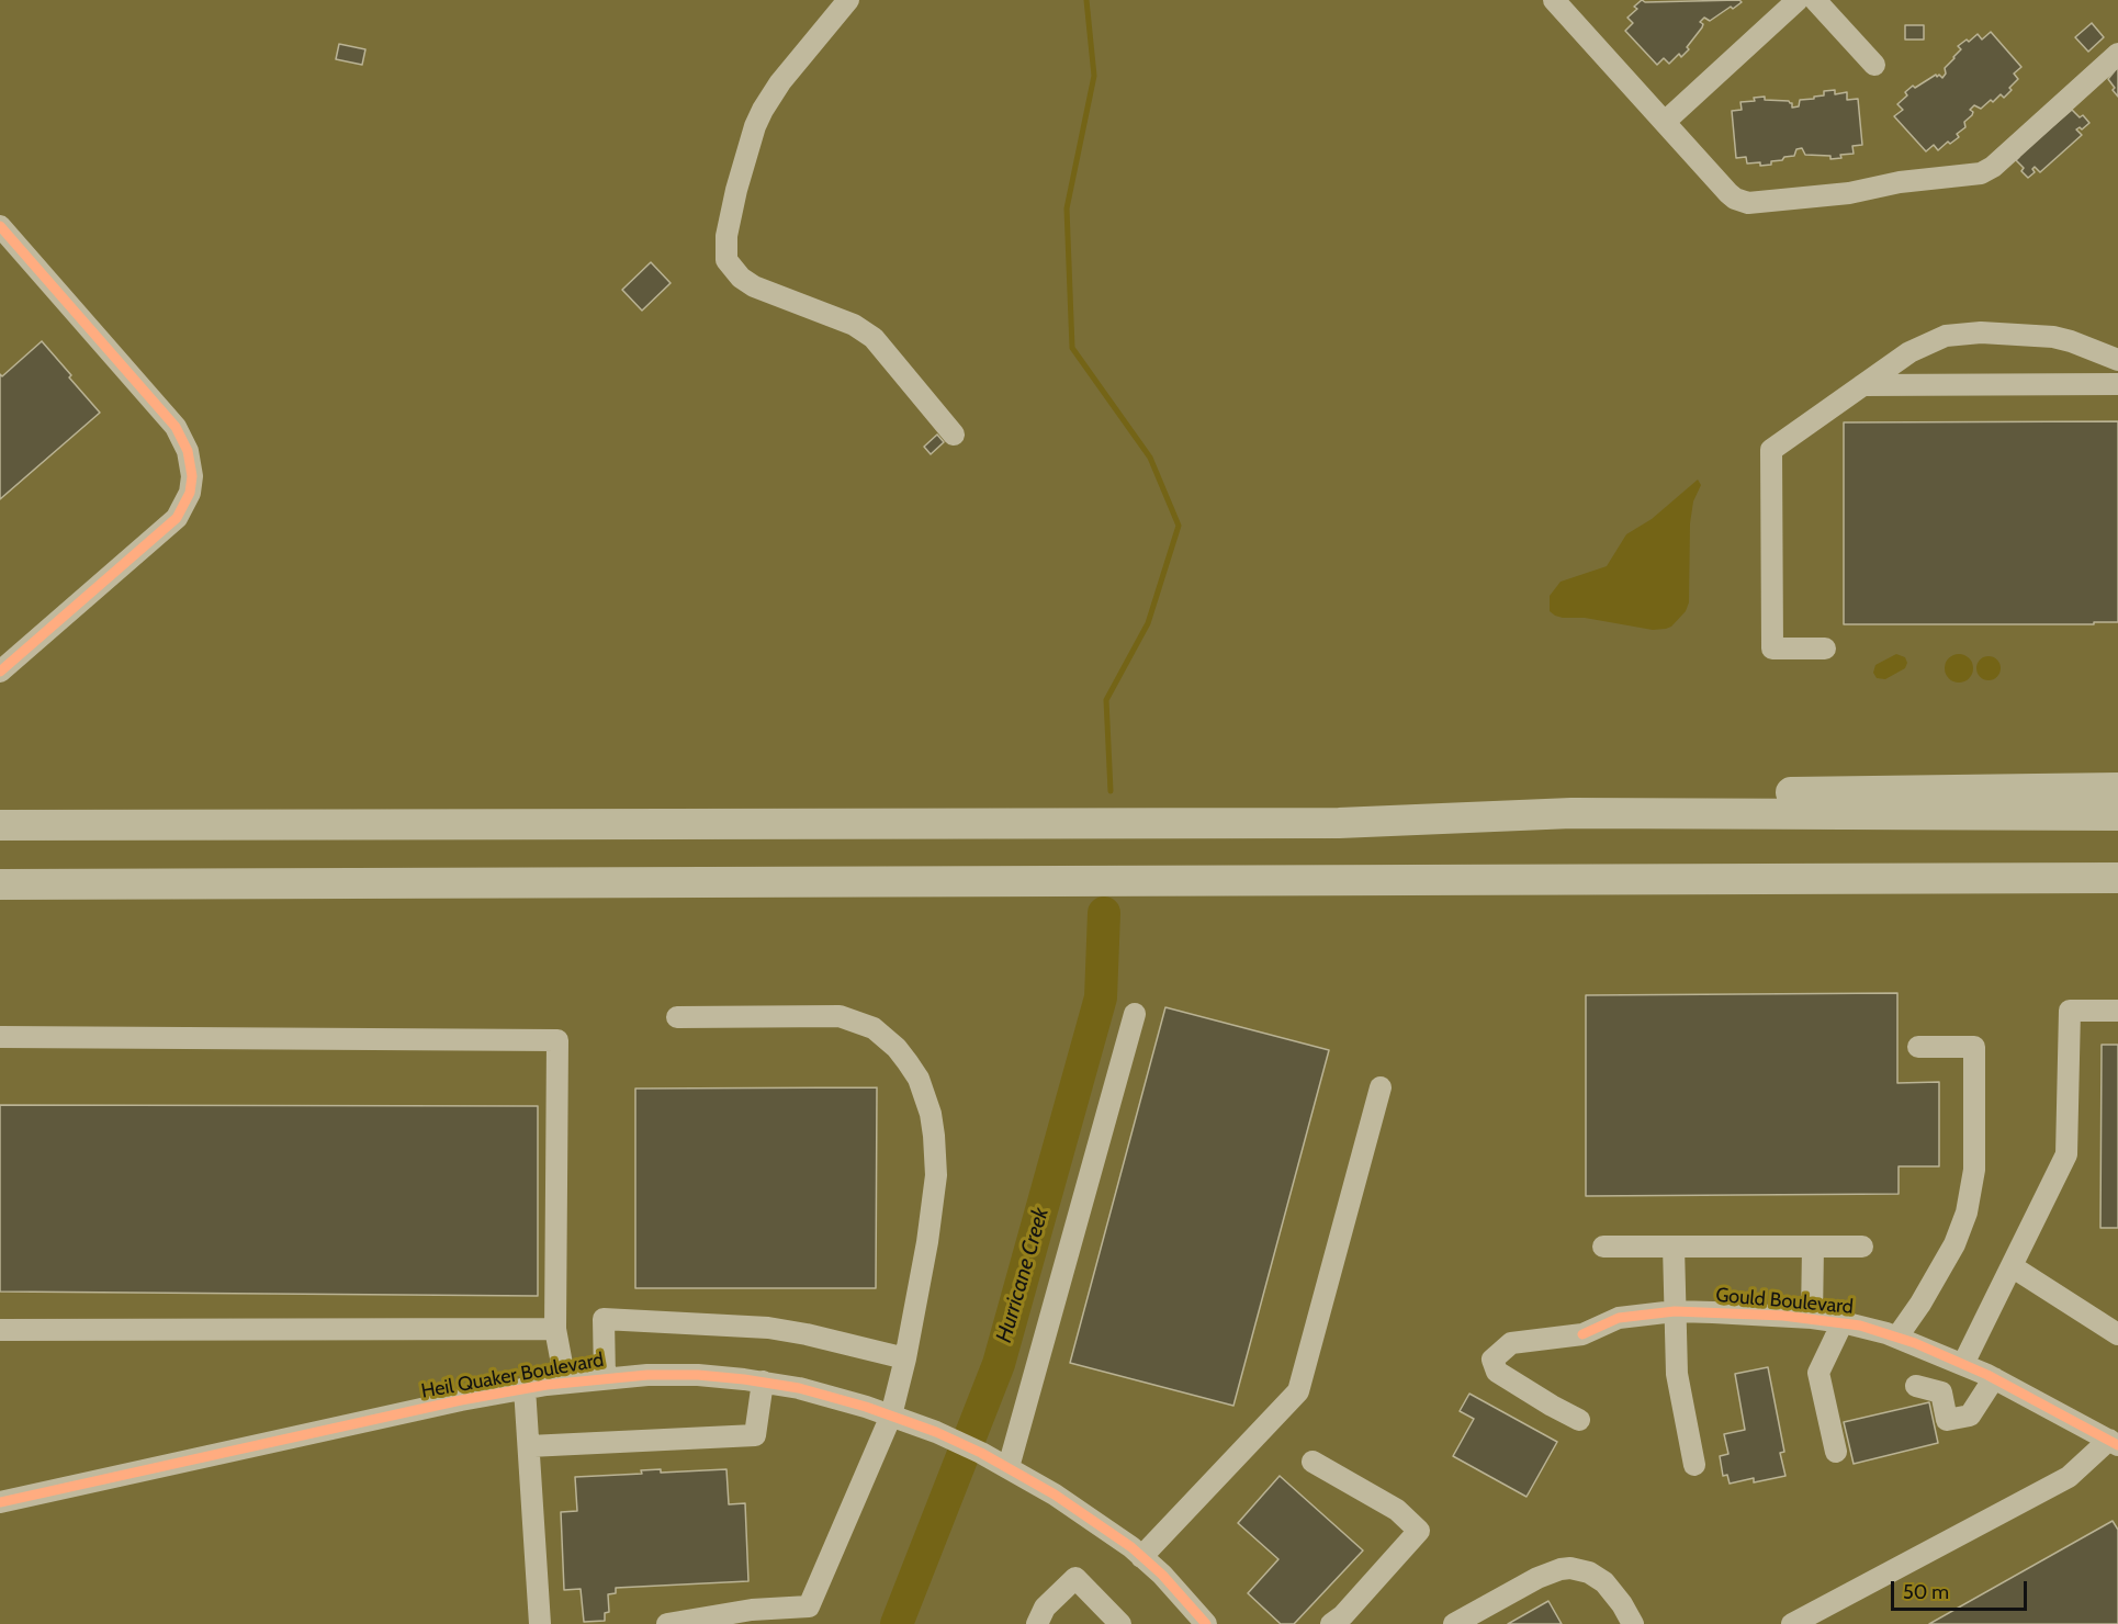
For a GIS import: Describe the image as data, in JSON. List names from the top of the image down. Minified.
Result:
{"streets":{"street":["Gould Boulevard","Heil Quaker Boulevard"]},"water":["Hurricane Creek"],"scale_bar":"50 m"}
